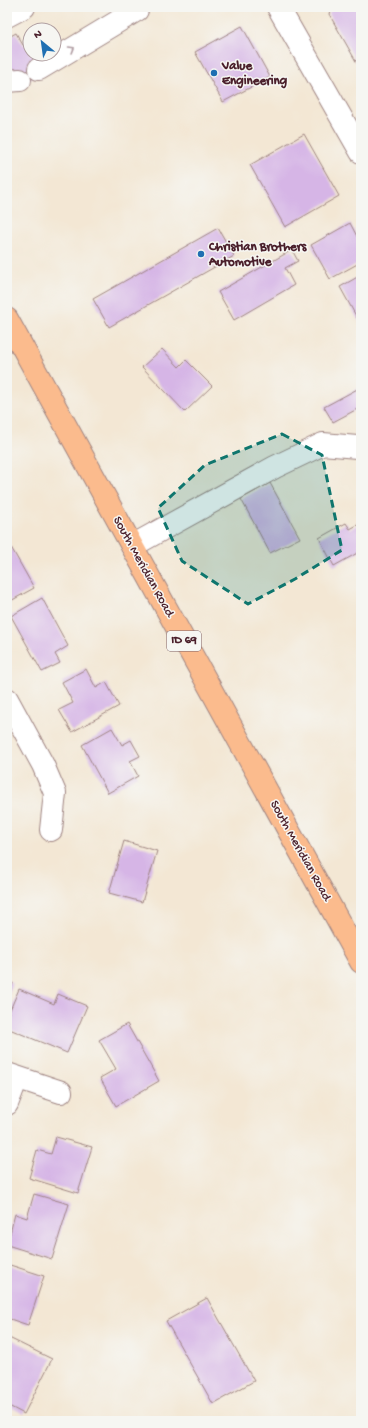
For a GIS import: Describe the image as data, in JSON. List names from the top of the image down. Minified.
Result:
{"streets":{"main road":["South Meridian Road","ID 69"]},"places":["Value Engineering","Christian Brothers Automotive"],"north":"top left"}
